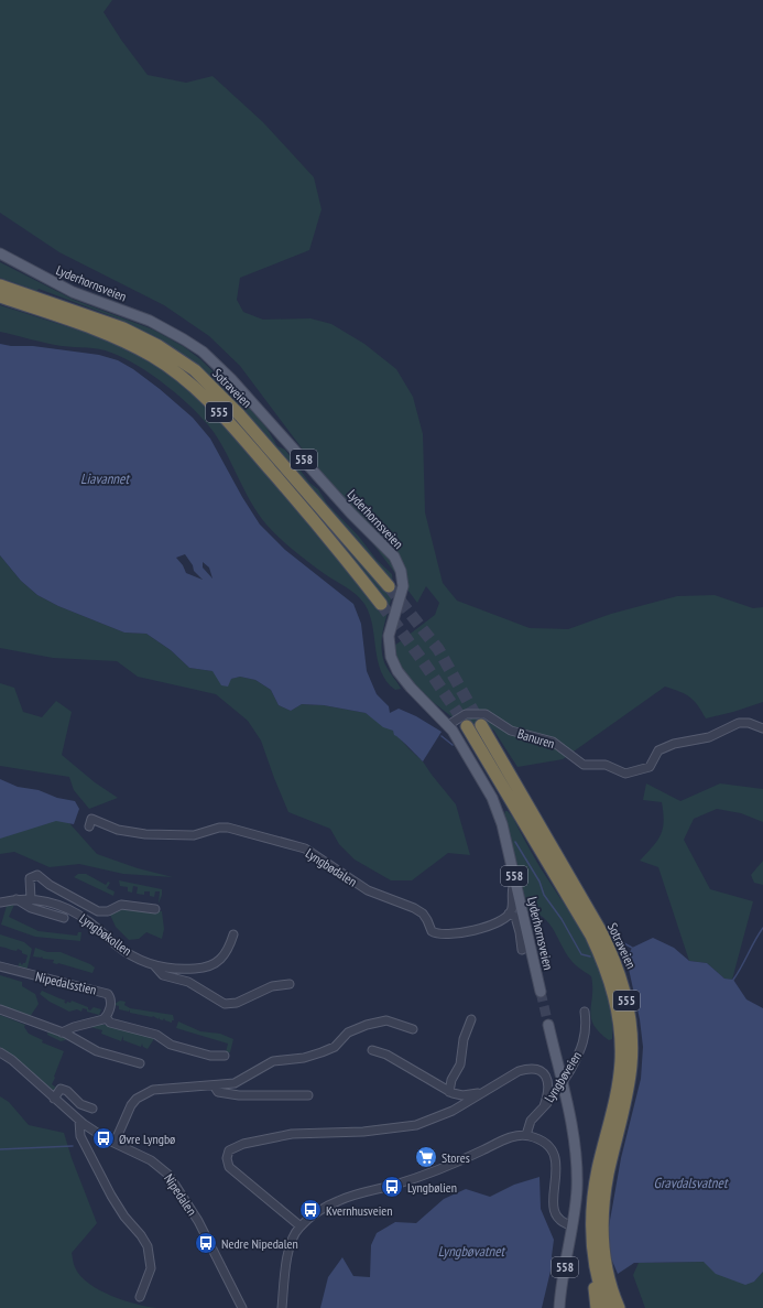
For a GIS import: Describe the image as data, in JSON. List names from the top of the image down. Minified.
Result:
{"streets":{"highway":["Sotraveien","555"],"main road":["Lyderhornsveien","558"],"street":["Banuren","Lyngbødalen","Lyngbøkollen","Nipedalsstien","Lyngbøveien","Nipedalen"]},"crossings":[["Lyderhornsveien","Banuren"],["Sotraveien","555"]],"water":["Liavannet","Gravdalsvatnet","Lyngbøvatnet"],"places":{"bus stop":["Øvre Lyngbø","Lyngbølien","Kvernhusveien","Nedre Nipedalen"],"supermarket":["Stores"]}}
